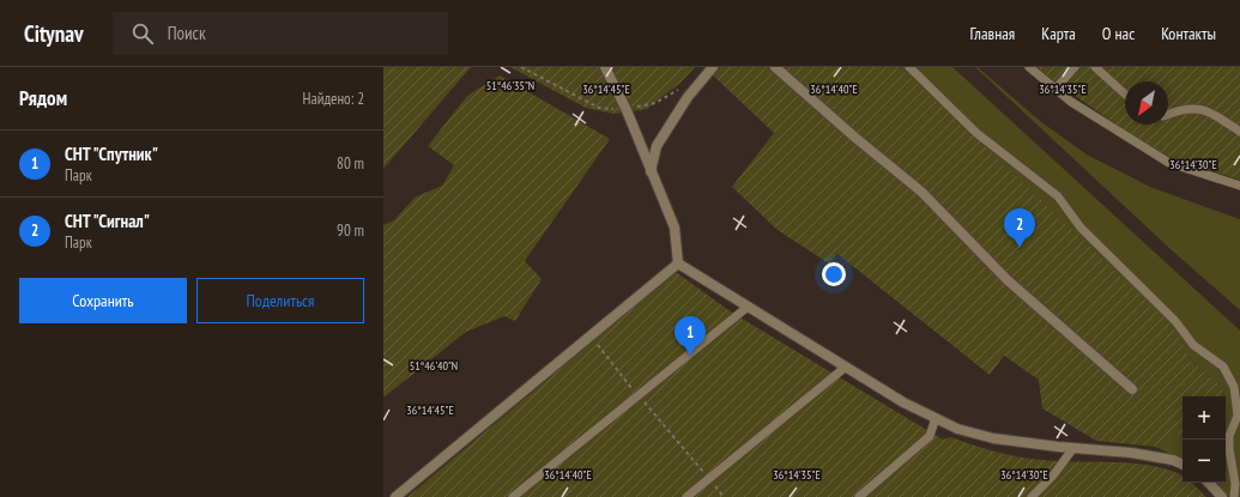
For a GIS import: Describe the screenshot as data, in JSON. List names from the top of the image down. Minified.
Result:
{"north":"bottom left","page":{"header":"Citynav","search":"Поиск","nav":["Главная","Карта","О нас","Контакты"],"heading":["Рядом","Найдено: 2"],"list":[{"mark":"1","name":"СНТ \"Спутник\"","note":"Парк","value":"80 m"},{"mark":"2","name":"СНТ \"Сигнал\"","note":"Парк","value":"90 m"}],"pins":["2","1"],"buttons":["Сохранить","Поделиться"],"map_buttons":["+","−"]},"coordinates":["51°46'35\"N","36°14'45\"E","36°14'40\"E","36°14'35\"E","36°14'30\"E","51°46'40\"N"]}
